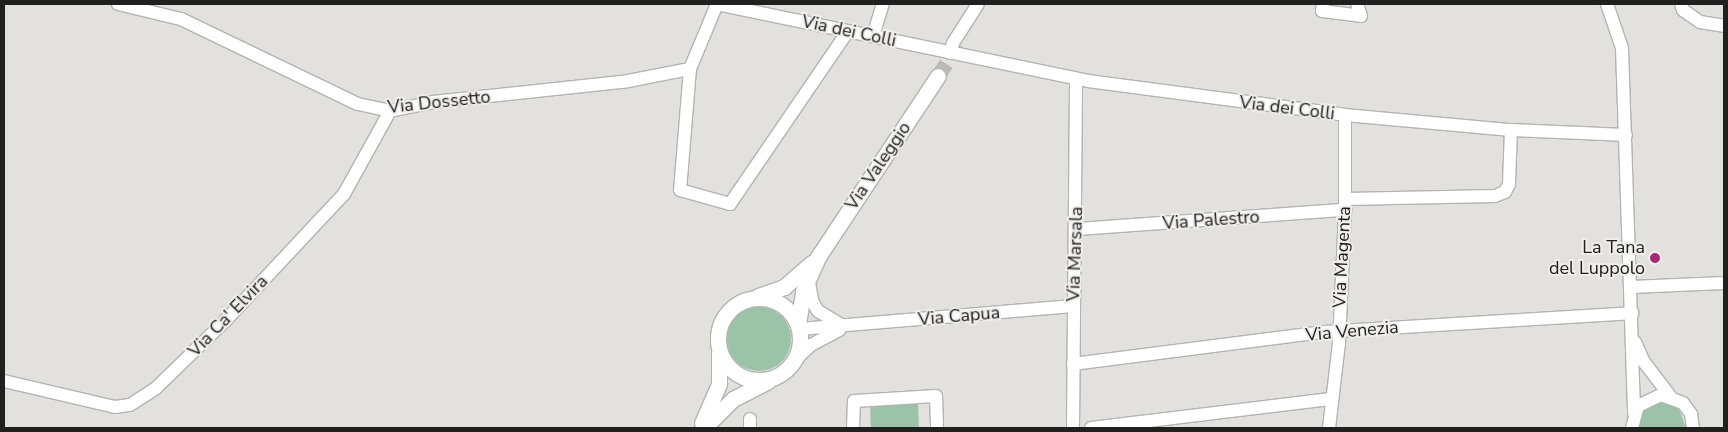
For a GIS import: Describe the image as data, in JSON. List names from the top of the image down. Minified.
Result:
{"streets":{"main road":["Via Valeggio"],"street":["Via dei Colli","Via Dossetto","Via Palestro","Via Marsala","Via Magenta","Via Ca' Elvira","Via Capua","Via Venezia"]},"crossings":[["Via dei Colli","Via Palestro"],["Via dei Colli","Via Marsala"],["Via dei Colli","Via Magenta"],["Via Dossetto","Via Ca' Elvira"],["Via Valeggio","Via Capua"],["Via Palestro","Via Marsala"],["Via Palestro","Via Magenta"],["Via Marsala","Via Capua"],["Via Marsala","Via Venezia"],["Via Magenta","Via Venezia"]],"places":["La Tana del Luppolo"]}
